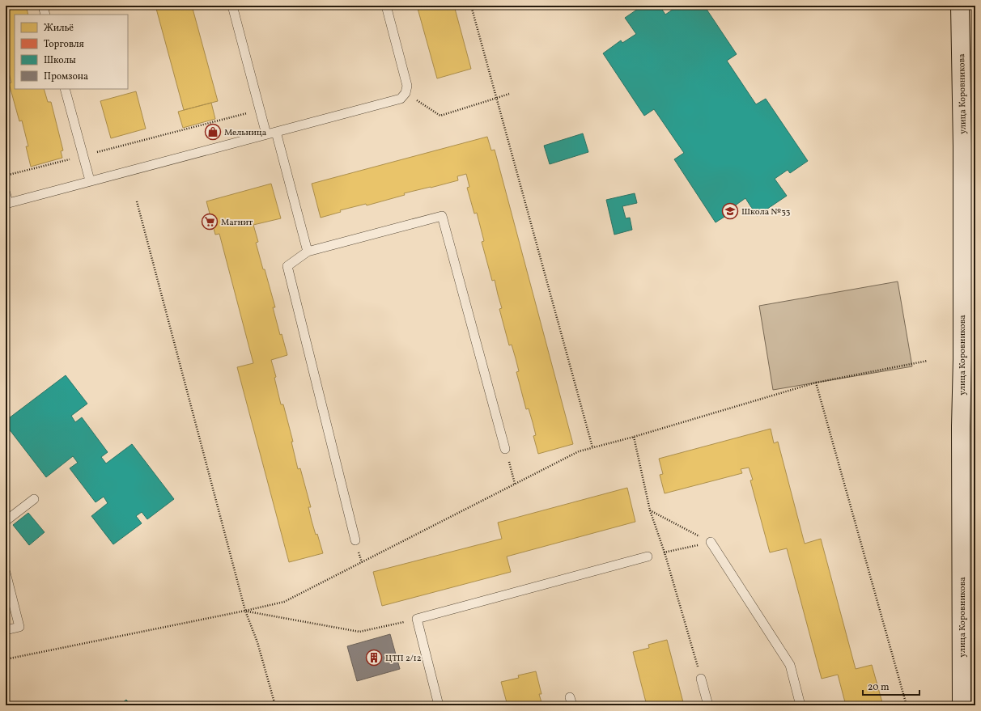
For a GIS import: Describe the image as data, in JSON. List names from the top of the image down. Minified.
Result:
{"streets":{"street":["улица Коровникова"]},"places":{"shop":["Мельница"],"school or university":["Школа №33"],"supermarket":["Магнит"],"building":["ЦТП 2/12"]},"legend":["Жильё","Торговля","Школы","Промзона"],"scale_bar":"20 m"}
